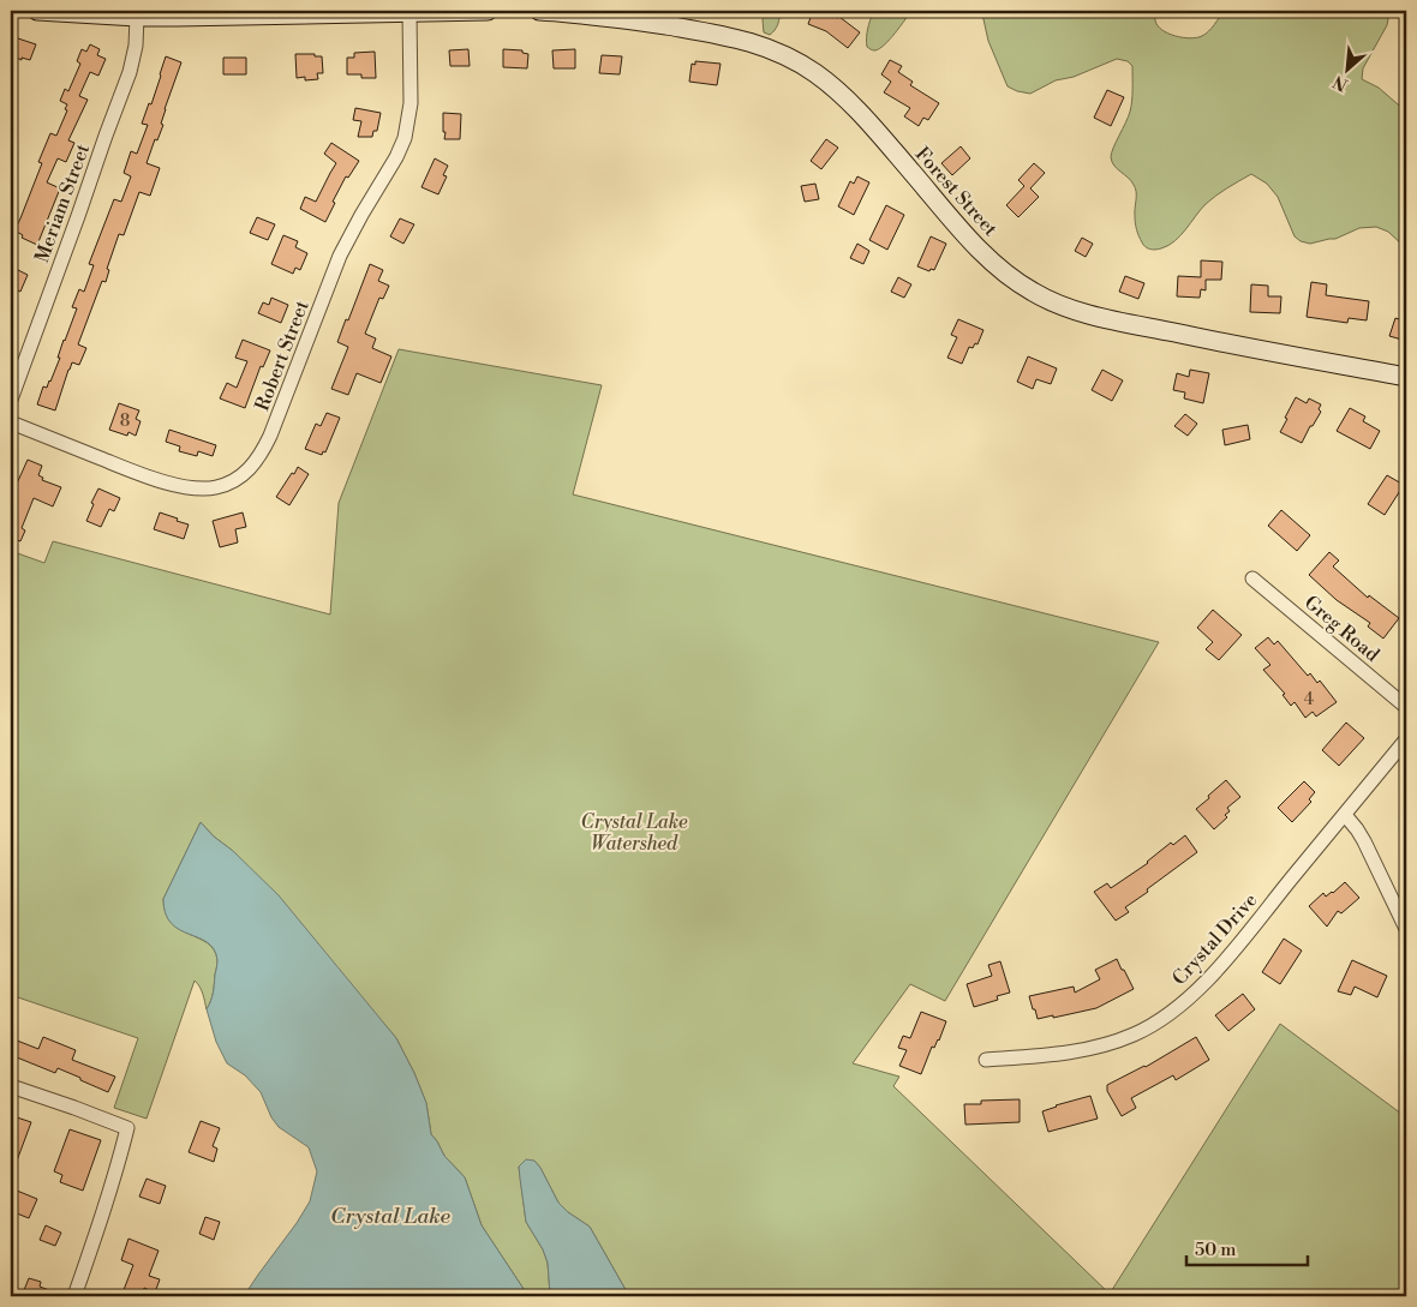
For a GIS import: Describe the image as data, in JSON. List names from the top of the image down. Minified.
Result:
{"streets":{"main road":["Forest Street"],"street":["Meriam Street","Robert Street","Greg Road","Crystal Drive"]},"water":["Crystal Lake"],"parks":["Crystal Lake Watershed"],"house_numbers":["8","4"],"scale_bar":"50 m","north":"bottom left"}
